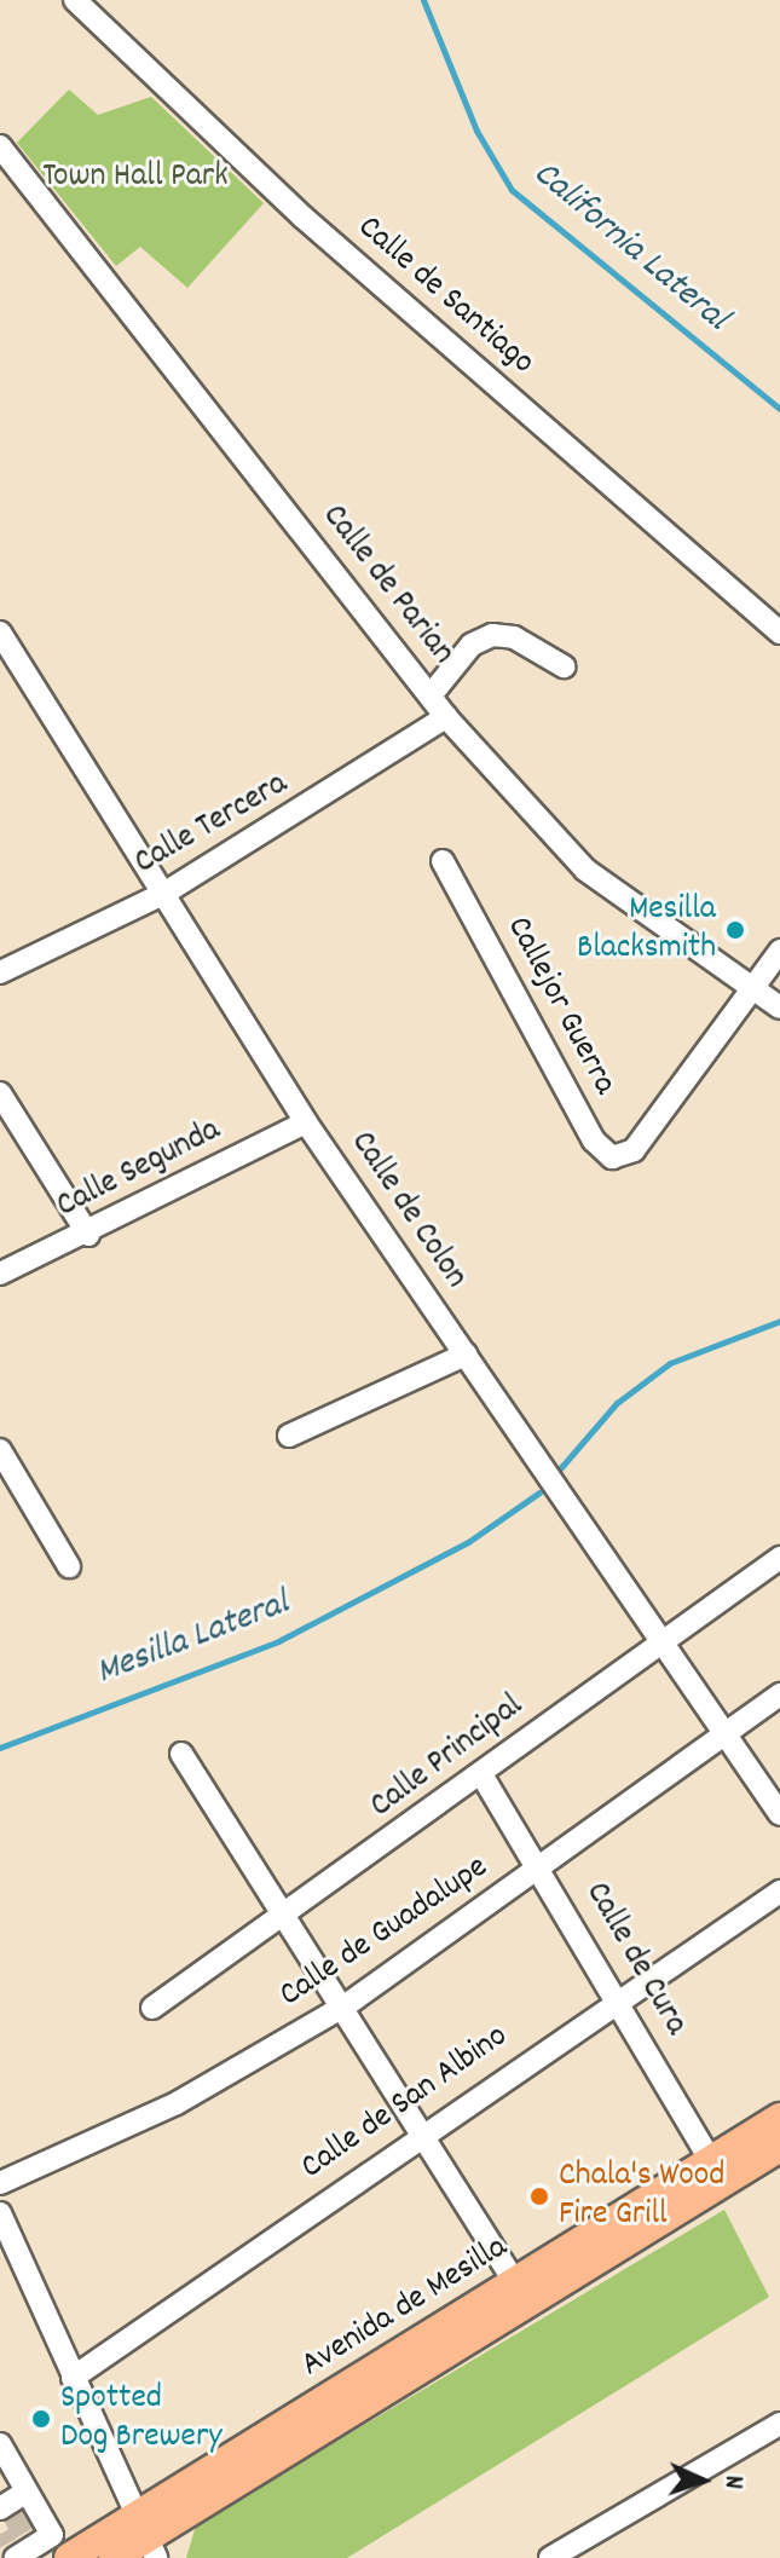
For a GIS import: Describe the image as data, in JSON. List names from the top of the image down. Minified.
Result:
{"streets":{"main road":["Avenida de Mesilla"],"street":["Calle de Santiago","Calle de Parian","Calle Tercera","Callejor Guerra","Calle Segunda","Calle de Colon","Calle Principal","Calle de Guadalupe","Calle de Cura","Calle de San Albino"]},"crossings":[["Calle de Parian","Calle Tercera"],["Calle de Parian","Callejor Guerra"],["Calle Tercera","Calle de Colon"],["Calle Segunda","Calle de Colon"],["Calle de Colon","Calle Principal"],["Calle de Colon","Calle de Guadalupe"],["Calle Principal","Calle de Cura"],["Calle de Guadalupe","Calle de Cura"],["Calle de Cura","Calle de San Albino"],["Calle de Cura","Avenida de Mesilla"]],"water":["California Lateral","Mesilla Lateral"],"parks":["Town Hall Park"],"places":["Mesilla Blacksmith","Chala's Wood Fire Grill","Spotted Dog Brewery"],"north":"right"}
